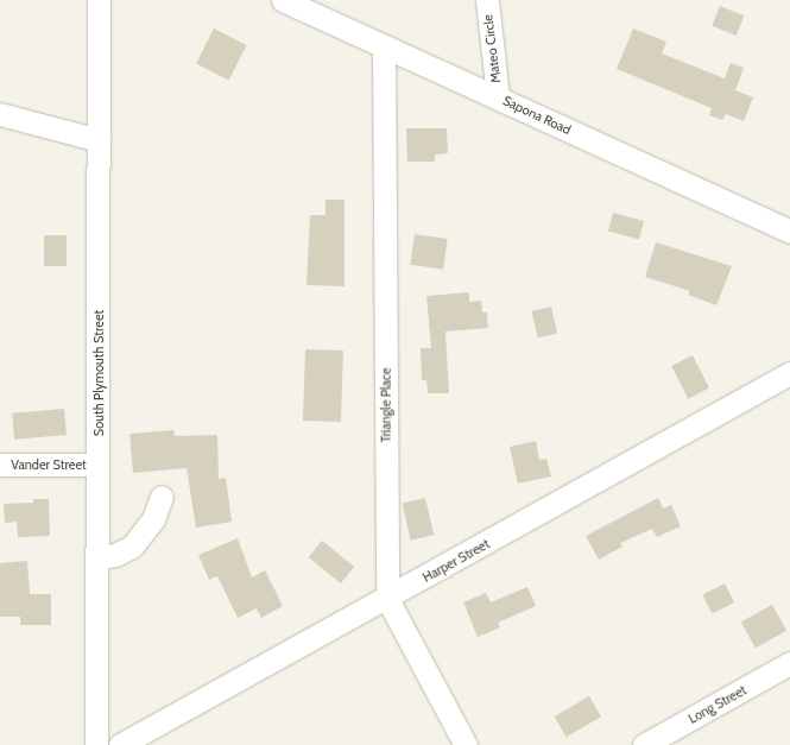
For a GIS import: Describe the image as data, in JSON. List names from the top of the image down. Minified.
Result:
{"streets":{"street":["Mateo Circle","Sapona Road","South Plymouth Street","Triangle Place","Vander Street","Harper Street","Long Street"]},"crossings":[["Mateo Circle","Sapona Road"],["Sapona Road","Triangle Place"],["South Plymouth Street","Vander Street"],["Triangle Place","Harper Street"]]}
